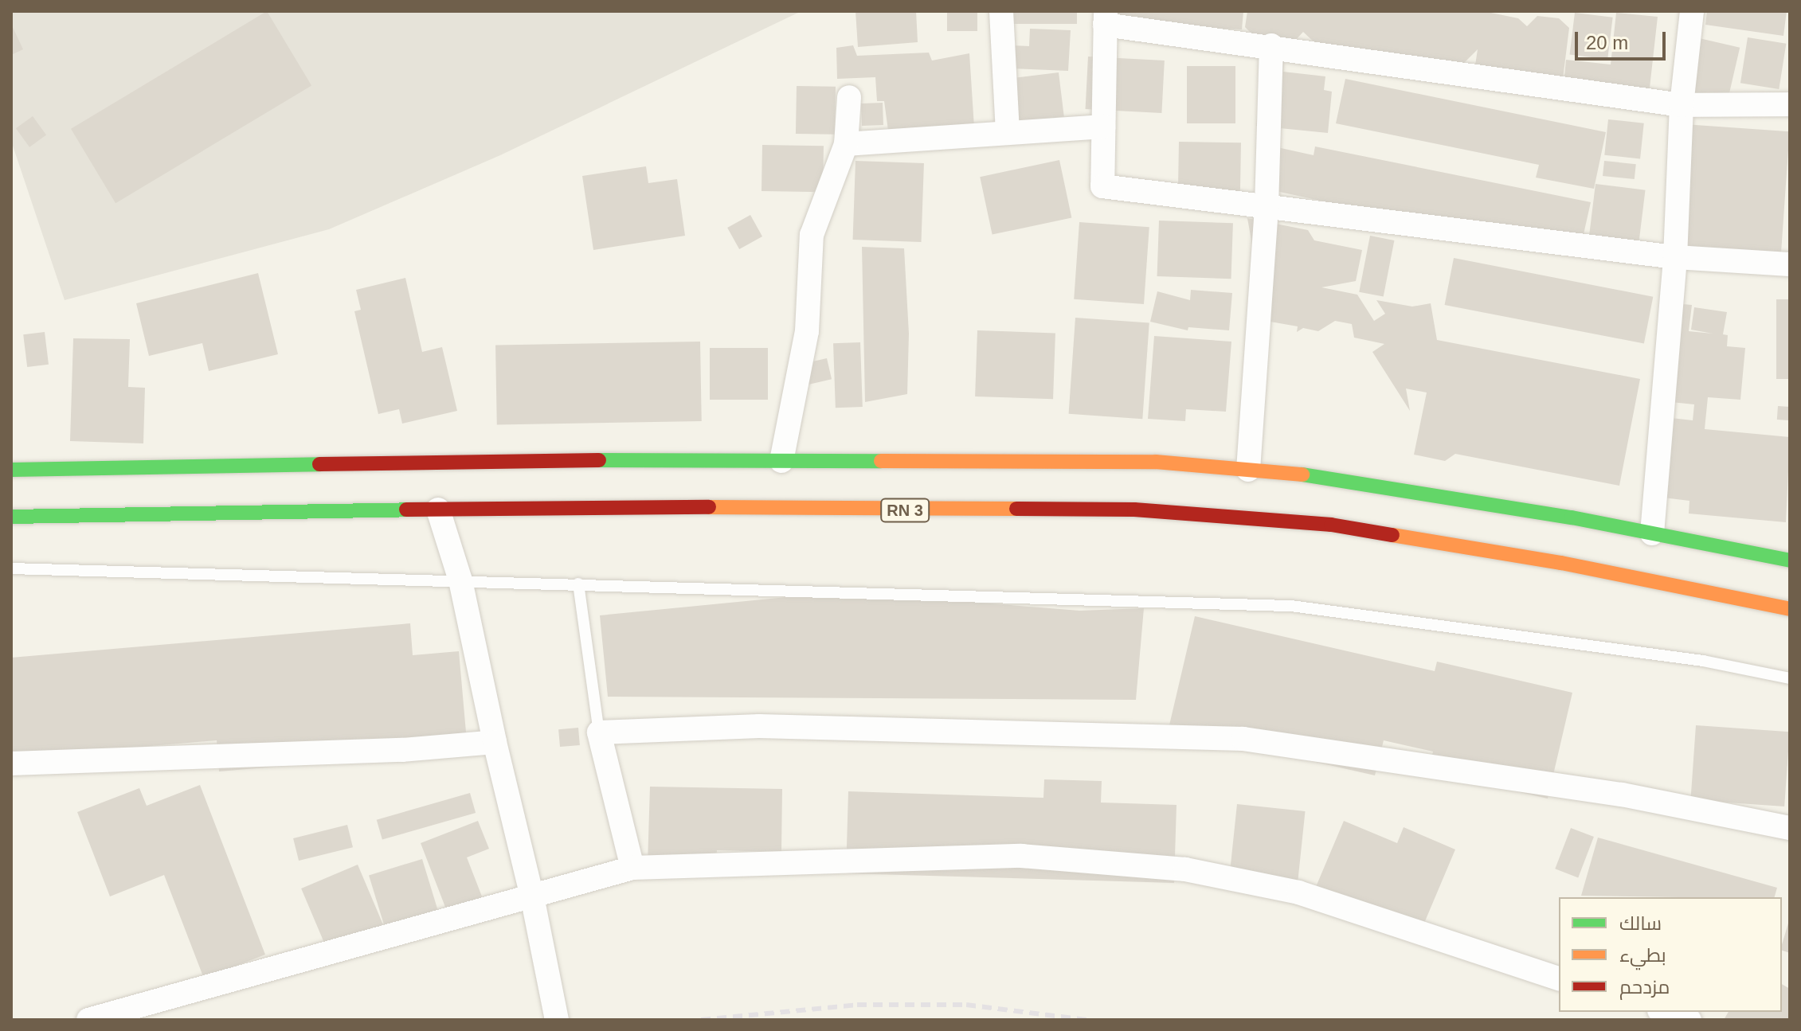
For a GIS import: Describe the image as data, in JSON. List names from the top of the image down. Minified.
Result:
{"streets":{"highway":["RN 3"]},"legend":["سالك","بطيء","مزدحم"],"scale_bar":"20 m"}
